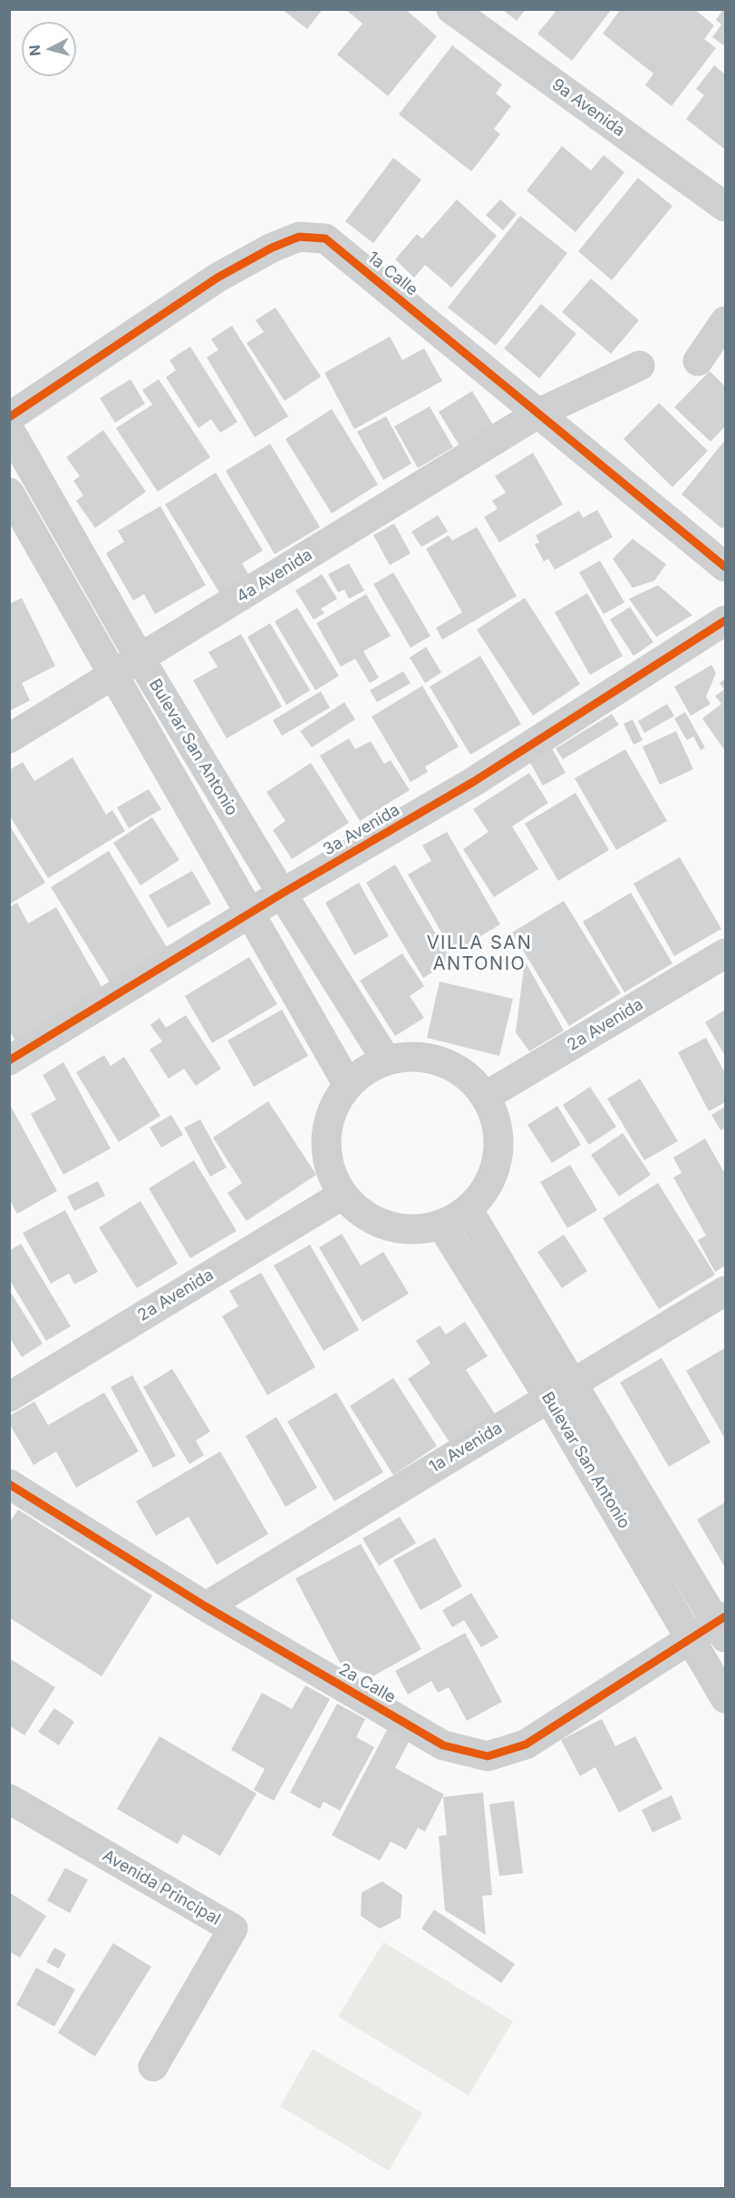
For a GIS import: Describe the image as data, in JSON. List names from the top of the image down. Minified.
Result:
{"streets":{"street":["9a Avenida","1a Calle","4a Avenida","Bulevar San Antonio","3a Avenida","2a Avenida","1a Avenida","2a Calle","Avenida Principal"]},"crossings":[["1a Calle","4a Avenida"],["4a Avenida","Bulevar San Antonio"],["Bulevar San Antonio","3a Avenida"],["Bulevar San Antonio","2a Avenida"],["Bulevar San Antonio","1a Avenida"],["Bulevar San Antonio","2a Calle"],["1a Avenida","2a Calle"]],"districts":["VILLA SAN ANTONIO"],"north":"left"}
